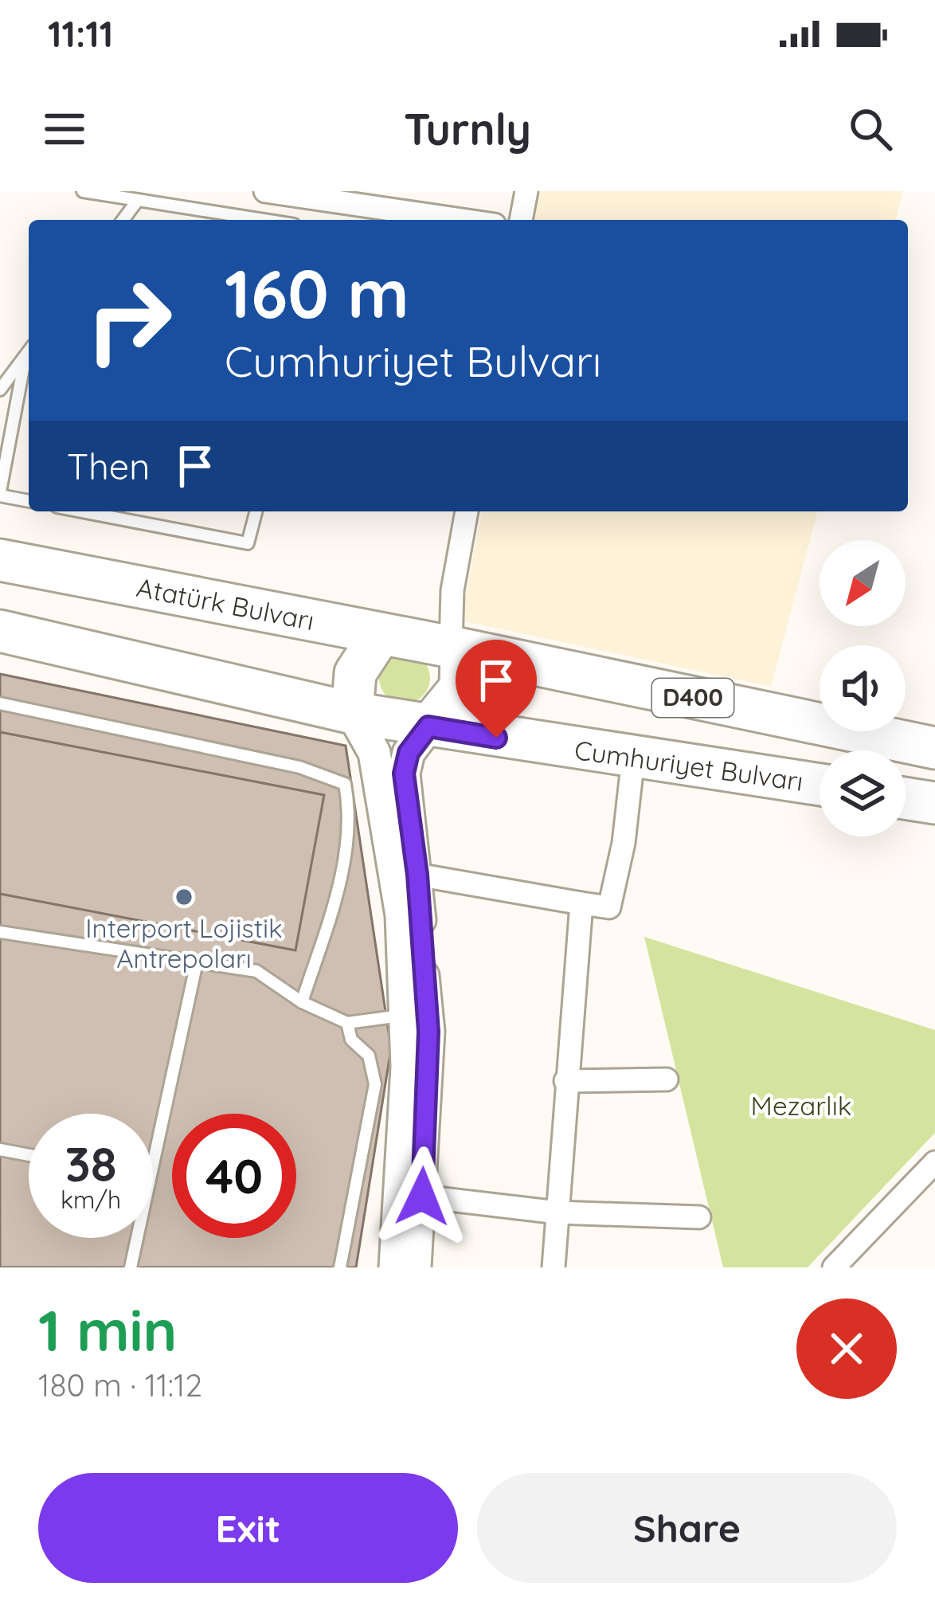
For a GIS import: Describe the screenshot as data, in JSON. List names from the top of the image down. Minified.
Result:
{"streets":{"highway":["Atatürk Bulvarı","D400","Cumhuriyet Bulvarı"]},"crossings":[["Atatürk Bulvarı","D400"],["Atatürk Bulvarı","Cumhuriyet Bulvarı"],["D400","Cumhuriyet Bulvarı"]],"parks":["Mezarlık"],"places":["Interport Lojistik Antrepoları"],"north":"bottom left","page":{"status":"11:11","header":"Turnly","turn":["160 m","Cumhuriyet Bulvarı"],"then":"Then","speed":"38 km/h","limit":"40","heading":["1 min","180 m · 11:12"],"buttons":["Exit","Share"]}}
